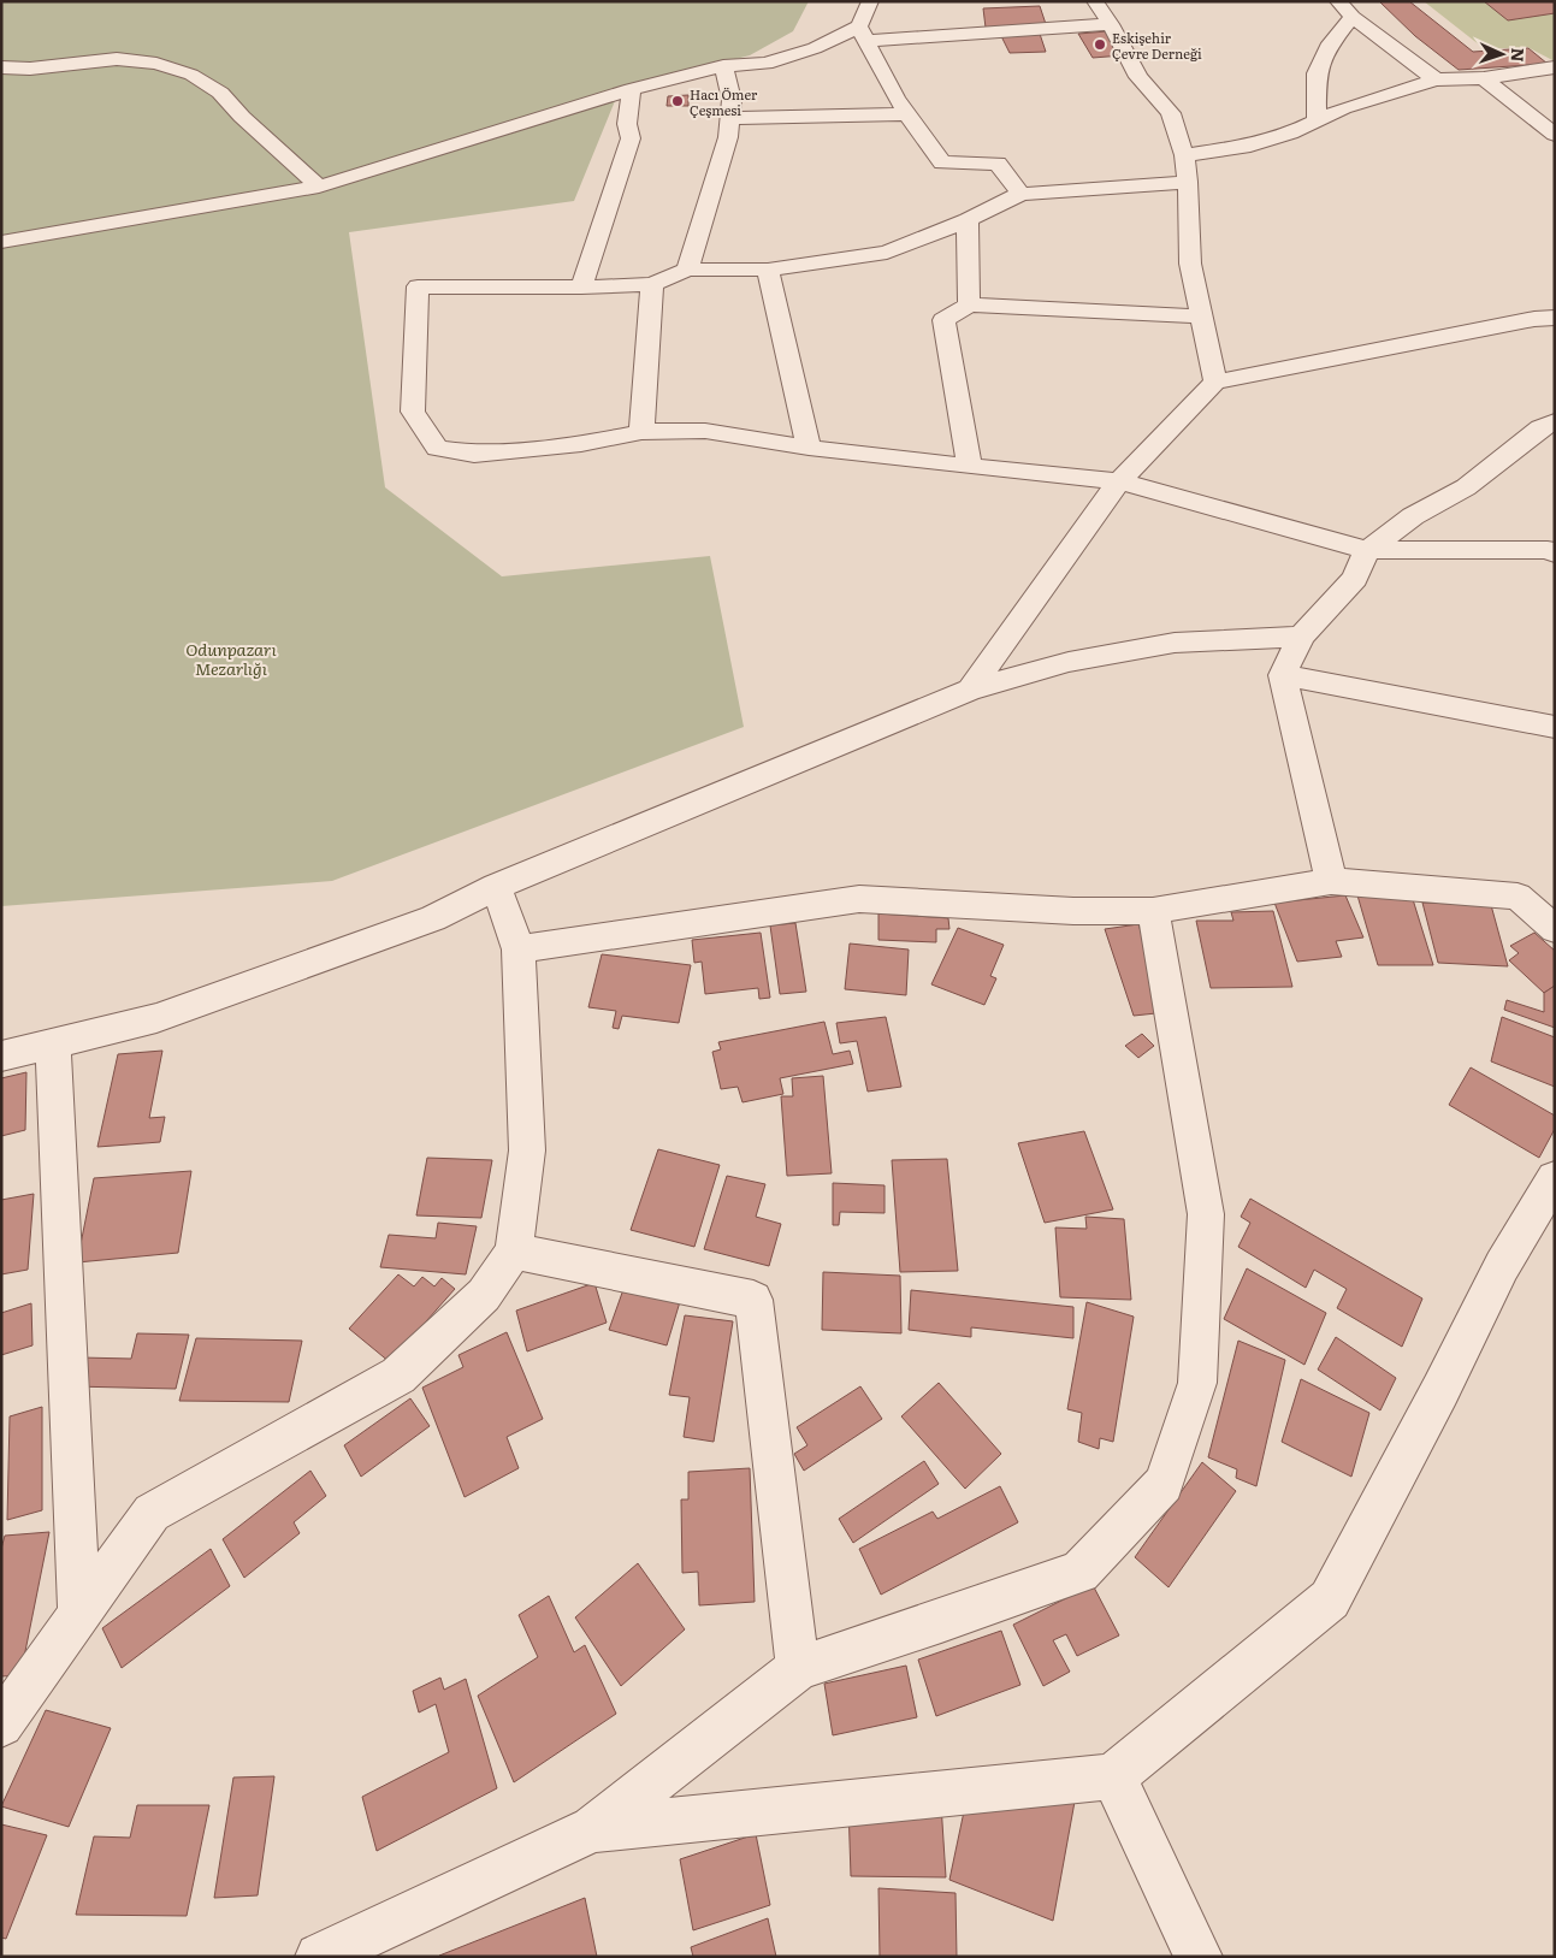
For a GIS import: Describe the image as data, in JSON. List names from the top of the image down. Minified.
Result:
{"parks":["Odunpazarı Mezarlığı"],"places":["Eskişehir Çevre Derneği","Hacı Ömer Çeşmesi"],"north":"right"}
